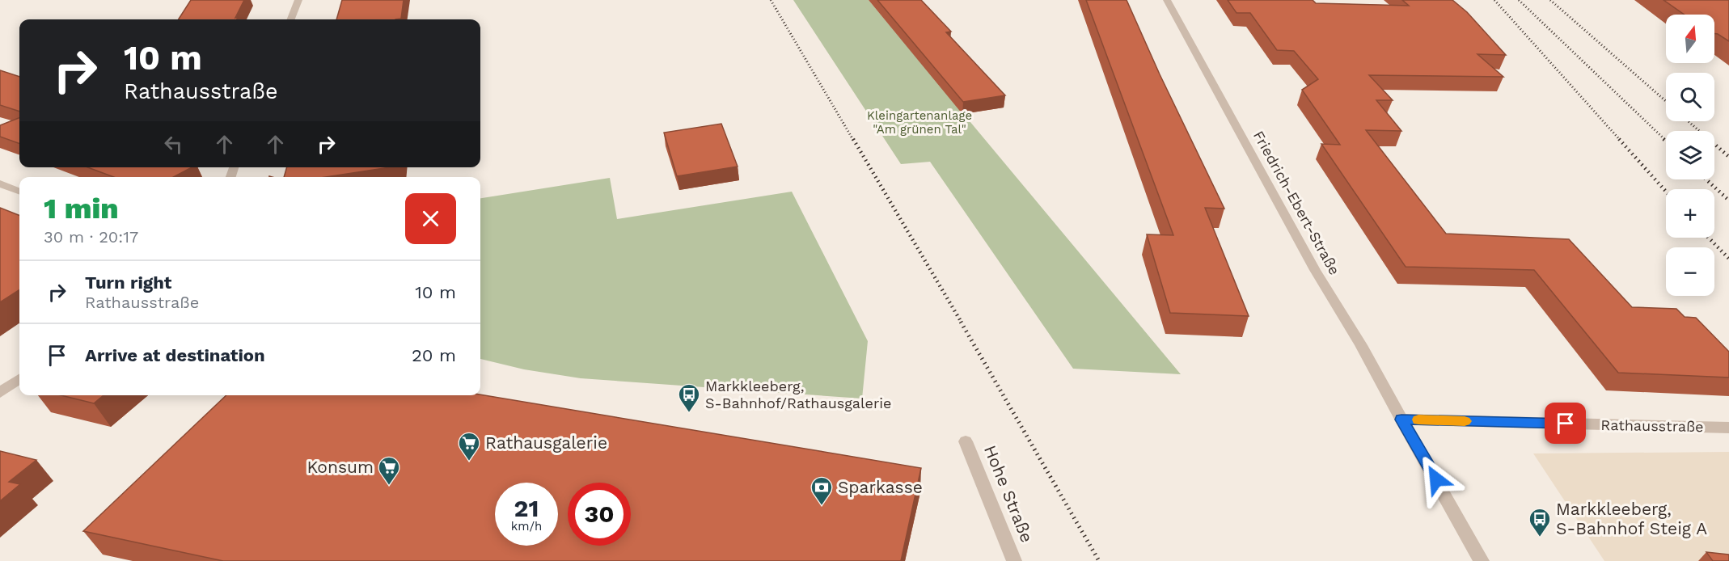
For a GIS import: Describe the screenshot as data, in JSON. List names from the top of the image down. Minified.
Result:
{"streets":{"street":["Friedrich-Ebert-Straße","Rathausstraße","Hohe Straße"]},"crossings":[["Friedrich-Ebert-Straße","Rathausstraße"]],"parks":["Kleingartenanlage \"Am grünen Tal\""],"places":{"bus stop":["Markkleeberg, S-Bahnhof/Rathausgalerie","Markkleeberg, S-Bahnhof Steig A"],"supermarket":["Rathausgalerie","Konsum"],"bank":["Sparkasse"]},"north":"top","page":{"map_buttons":["+","−"],"turn":["10 m","Rathausstraße"],"heading":["1 min","30 m · 20:17"],"list":[{"name":"Turn right","note":"Rathausstraße","value":"10 m"},{"name":"Arrive at destination","value":"20 m"}],"speed":"21 km/h","limit":"30"}}
